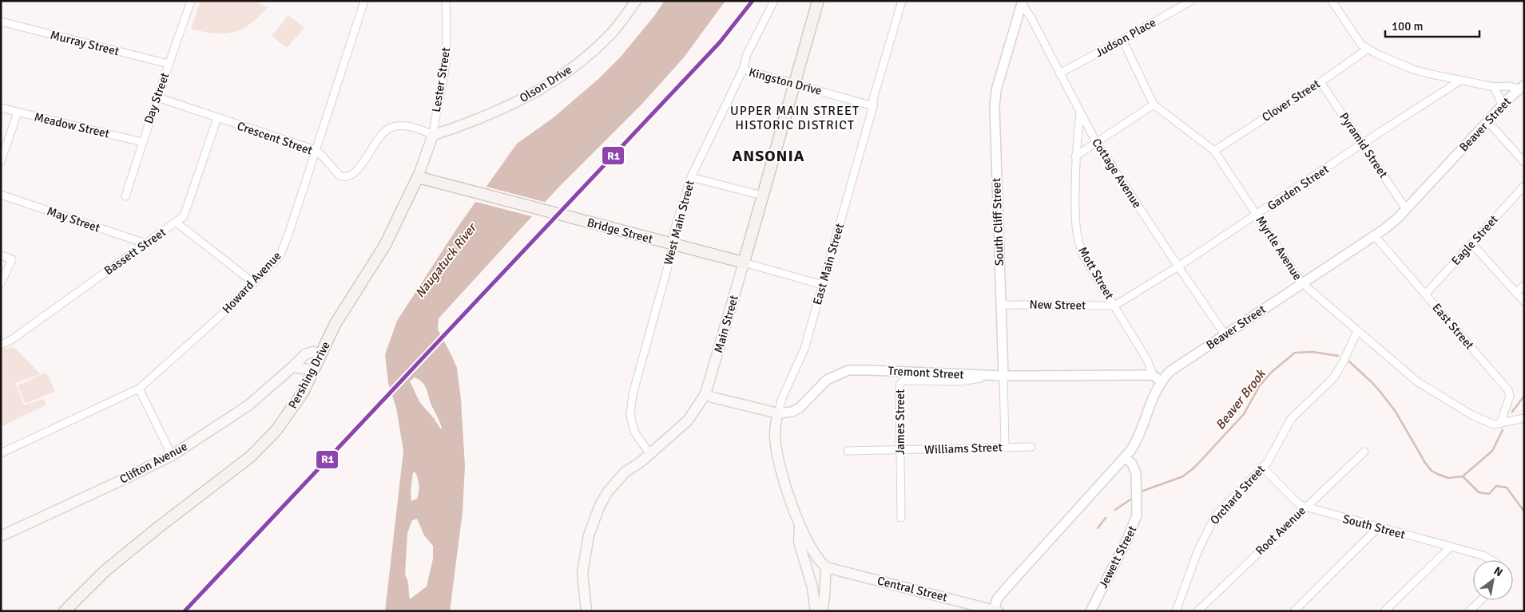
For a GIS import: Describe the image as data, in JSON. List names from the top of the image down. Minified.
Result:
{"streets":{"main road":["Olson Drive","Bridge Street","East Main Street","Main Street","Tremont Street","Pershing Drive","Clifton Avenue","Central Street"],"street":["Judson Place","Murray Street","Lester Street","Kingston Drive","Day Street","Clover Street","Beaver Street","Meadow Street","Crescent Street","Pyramid Street","Cottage Avenue","Garden Street","May Street","South Cliff Street","West Main Street","Eagle Street","Myrtle Avenue","Bassett Street","Mott Street","Howard Avenue","New Street","East Street","James Street","Williams Street","Orchard Street","South Street","Root Avenue","Jewett Street"]},"crossings":[["Judson Place","Cottage Avenue"],["Judson Place","Myrtle Avenue"],["Murray Street","Day Street"],["Lester Street","Olson Drive"],["Lester Street","Crescent Street"],["Lester Street","Pershing Drive"],["Kingston Drive","West Main Street"],["Kingston Drive","East Main Street"],["Kingston Drive","Main Street"],["Olson Drive","Crescent Street"],["Olson Drive","Pershing Drive"],["Day Street","Meadow Street"],["Day Street","Crescent Street"],["Clover Street","Pyramid Street"],["Clover Street","Myrtle Avenue"],["Beaver Street","Pyramid Street"],["Beaver Street","Cottage Avenue"],["Beaver Street","Myrtle Avenue"],["Beaver Street","East Street"],["Beaver Street","Jewett Street"],["Beaver Street","Central Street"],["Crescent Street","Bassett Street"],["Crescent Street","Howard Avenue"],["Crescent Street","Pershing Drive"],["Pyramid Street","Garden Street"],["Cottage Avenue","Garden Street"],["Cottage Avenue","South Cliff Street"],["Cottage Avenue","Mott Street"],["Garden Street","Myrtle Avenue"],["Garden Street","Mott Street"],["Garden Street","New Street"],["May Street","Bassett Street"],["South Cliff Street","New Street"],["South Cliff Street","Tremont Street"],["South Cliff Street","James Street"],["South Cliff Street","Williams Street"],["West Main Street","Bridge Street"],["West Main Street","Main Street"],["Bridge Street","East Main Street"],["Bridge Street","Main Street"],["Bridge Street","Pershing Drive"],["Eagle Street","East Street"],["Myrtle Avenue","East Street"],["Myrtle Avenue","Orchard Street"],["East Main Street","Tremont Street"],["East Main Street","Central Street"],["Mott Street","New Street"],["Mott Street","Tremont Street"],["Main Street","Tremont Street"],["Tremont Street","James Street"],["Pershing Drive","Clifton Avenue"],["James Street","Williams Street"],["Orchard Street","South Street"],["South Street","Root Avenue"]],"districts":["UPPER MAIN STREET HISTORIC DISTRICT","ANSONIA"],"water":["Naugatuck River","Beaver Brook"],"lines":["transit line R1"],"scale_bar":"100 m","north":"top right"}
